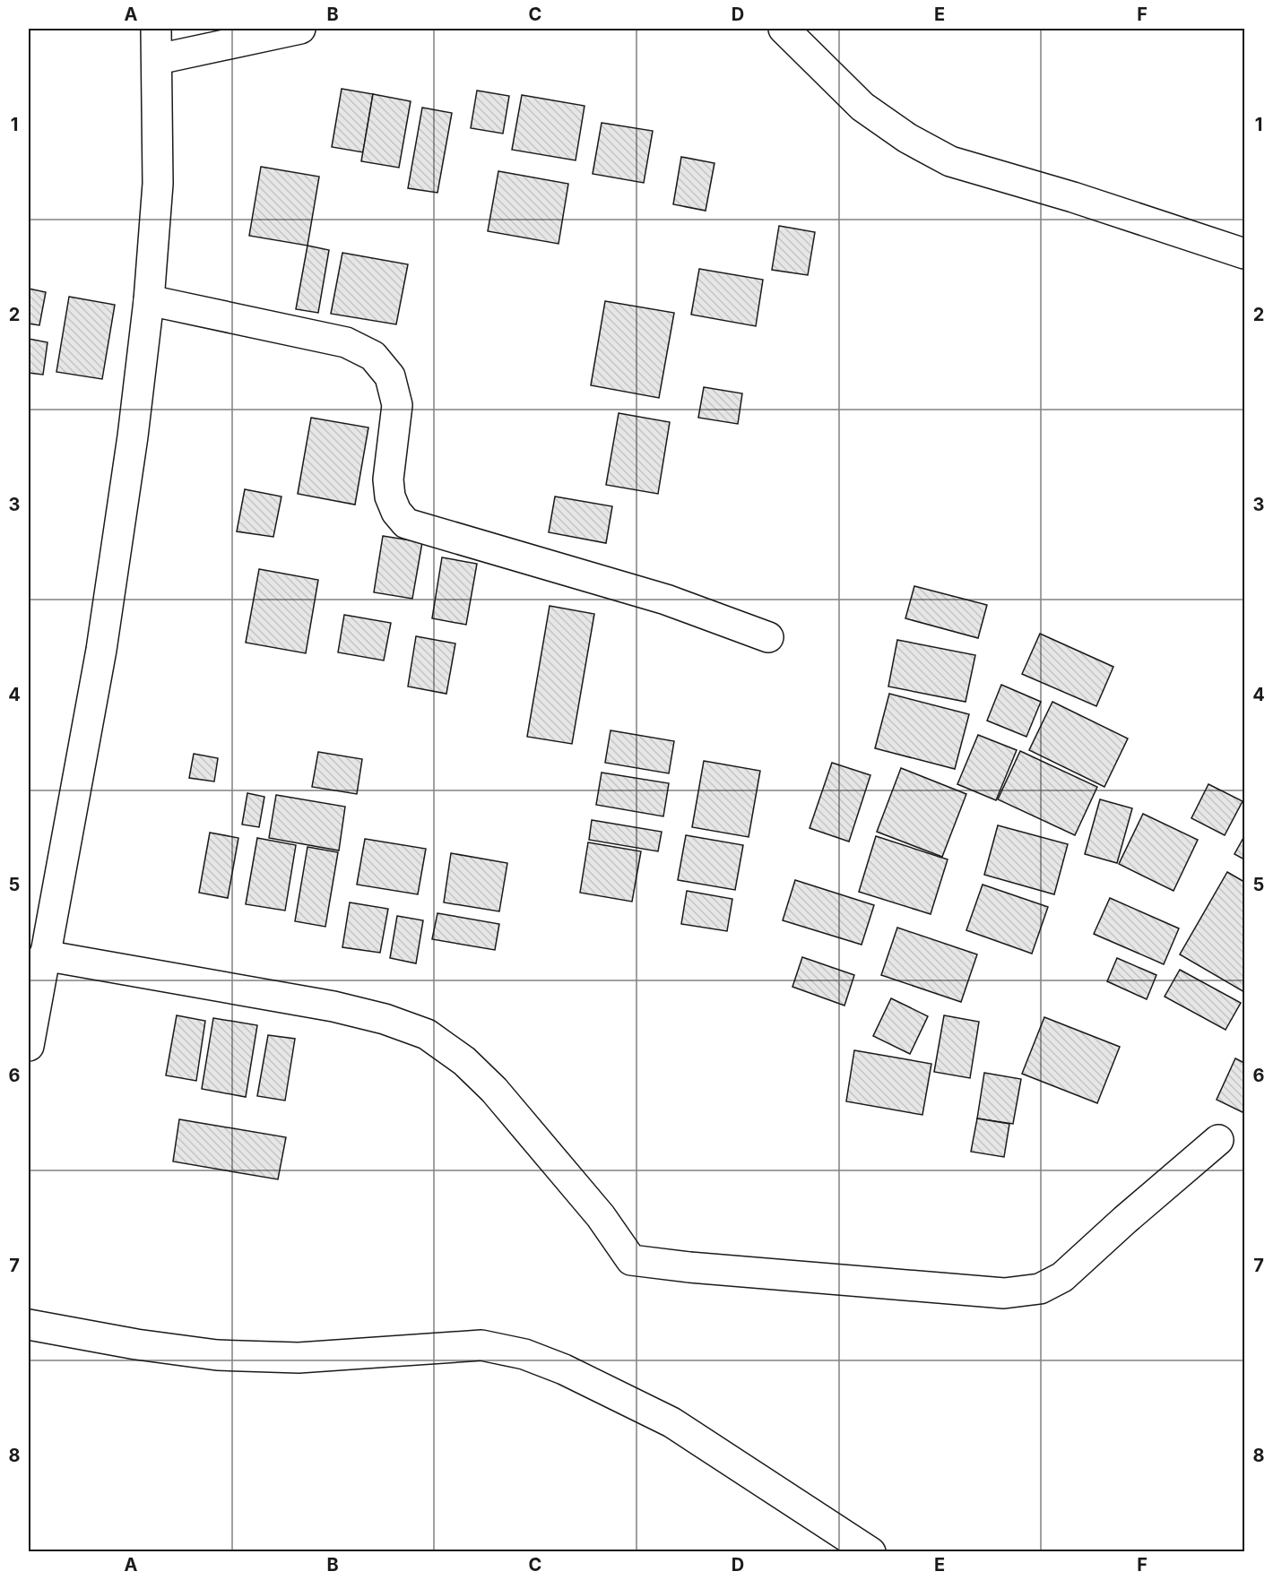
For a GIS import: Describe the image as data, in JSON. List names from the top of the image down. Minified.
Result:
{"grid":{"columns":["A","B","C","D","E","F"],"rows":["1","2","3","4","5","6","7","8"]}}
